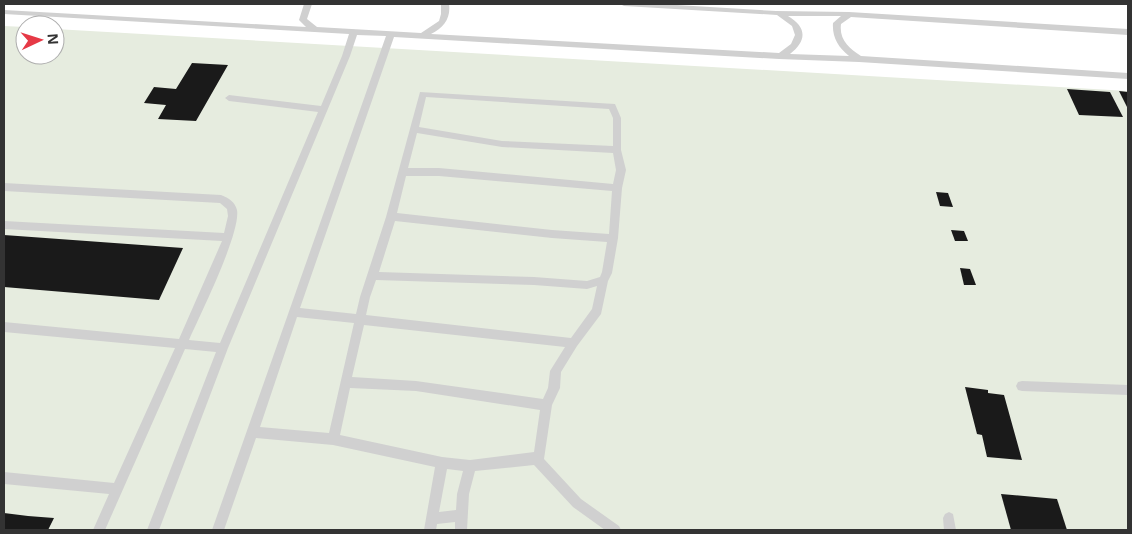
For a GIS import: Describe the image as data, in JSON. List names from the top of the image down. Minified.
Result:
{"north":"right"}
